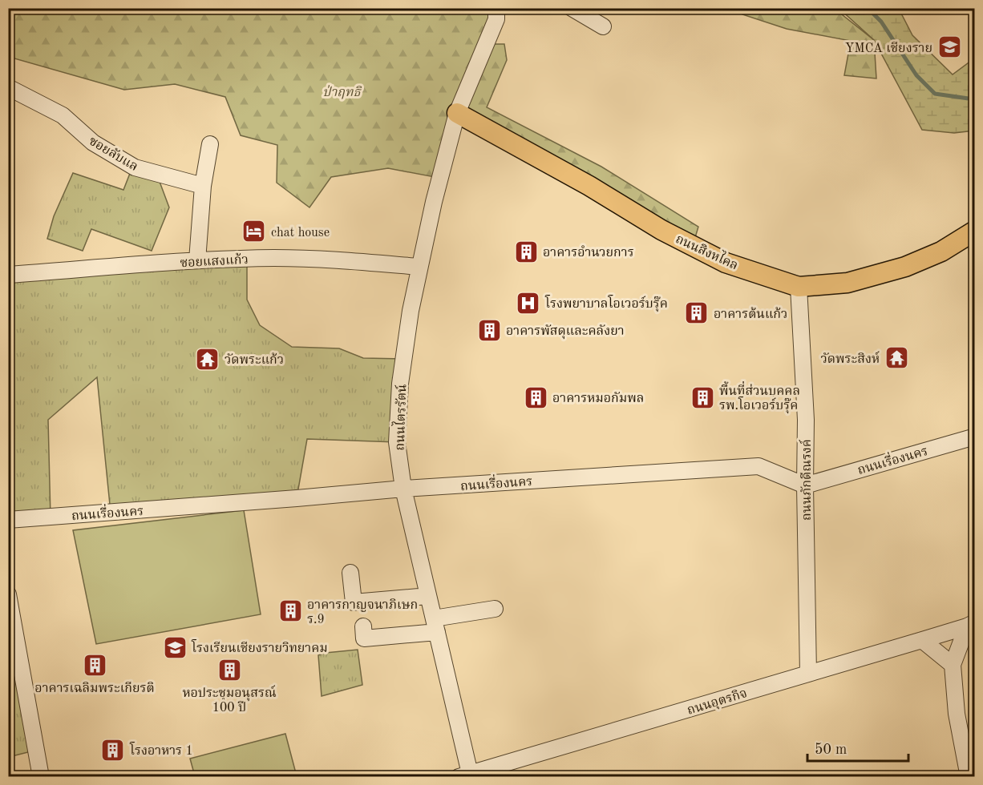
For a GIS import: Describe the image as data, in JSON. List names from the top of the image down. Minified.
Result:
{"streets":{"main road":["ถนนสิงหไคล"],"street":["ซอยลับแล","ซอยแสงแก้ว","ถนนไตรรัตน์","ถนนเรื่องนคร","ถนนภักดีณรงค์","ถนนอุตรกิจ"]},"crossings":[["ถนนสิงหไคล","ถนนไตรรัตน์"],["ถนนสิงหไคล","ถนนภักดีณรงค์"],["ซอยแสงแก้ว","ถนนไตรรัตน์"],["ถนนไตรรัตน์","ถนนเรื่องนคร"],["ถนนไตรรัตน์","ถนนอุตรกิจ"],["ถนนเรื่องนคร","ถนนภักดีณรงค์"],["ถนนภักดีณรงค์","ถนนอุตรกิจ"]],"parks":["ป่าฤทธิ"],"places":{"school or university":["YMCA เชียงราย","โรงเรียนเชียงรายวิทยาคม"],"hotel":["chat house"],"building":["อาคารอำนวยการ","อาคารต้นแก้ว","อาคารพัสดุและคลังยา","อาคารหมอกัมพล","พื้นที่ส่วนบุคคล รพ.โอเวอร์บรุ๊ค","อาคารกาญจนาภิเษก ร.9","อาคารเฉลิมพระเกียรติ","หอประชุมอนุสรณ์ 100 ปี","โรงอาหาร 1"],"hospital":["โรงพยาบาลโอเวอร์บรุ๊ค"],"temple":["วัดพระสิงห์","วัดพระแก้ว"]},"scale_bar":"50 m"}
